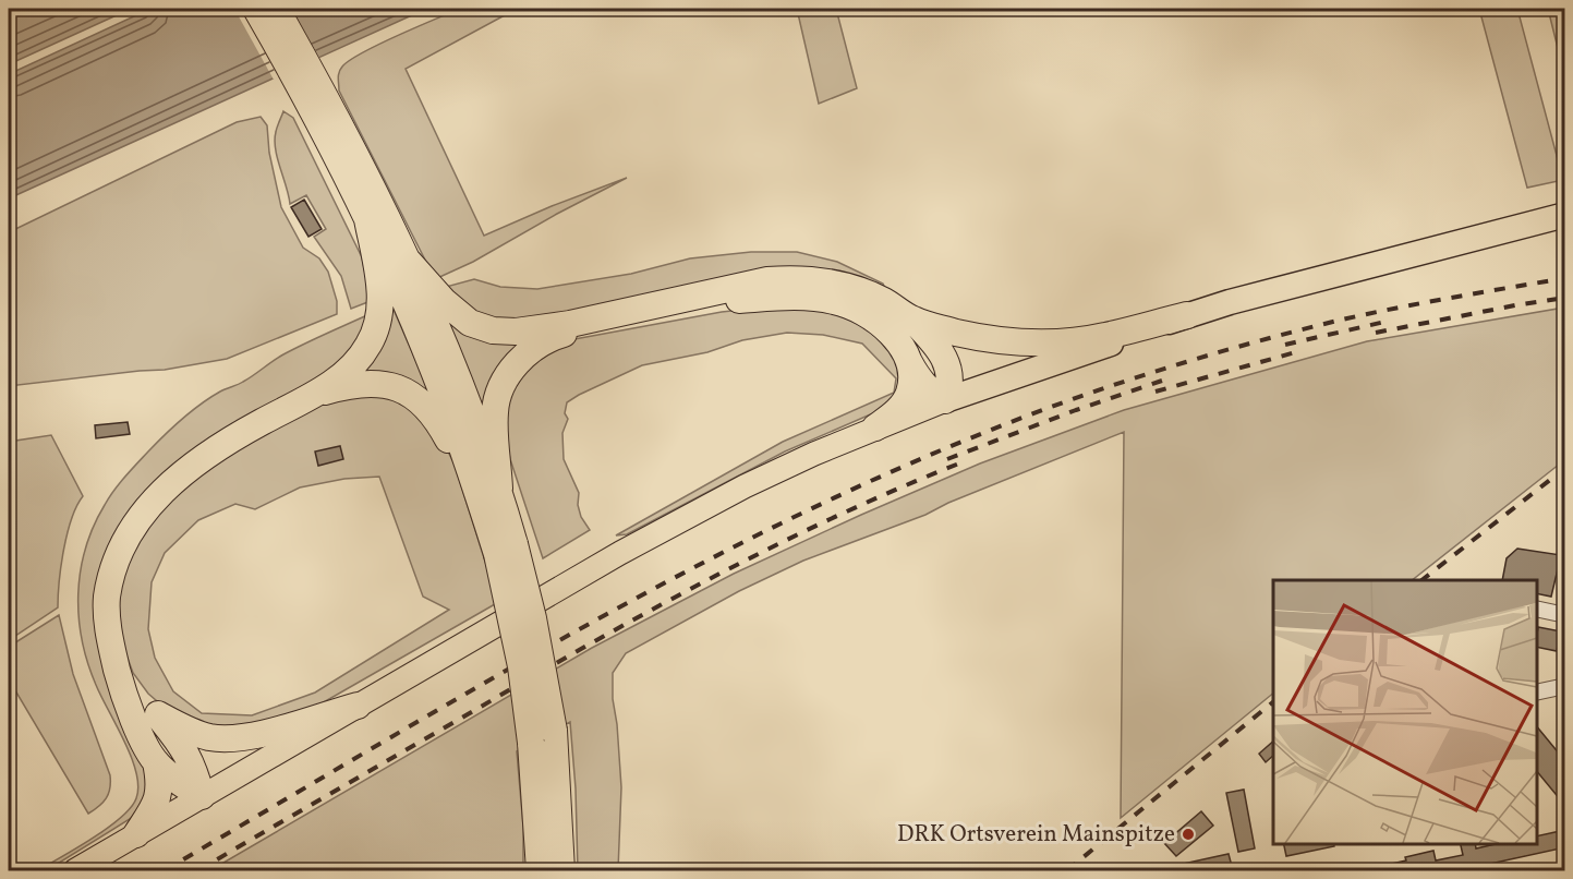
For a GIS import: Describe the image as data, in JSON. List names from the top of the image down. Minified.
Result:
{"places":["DRK Ortsverein Mainspitze"]}
